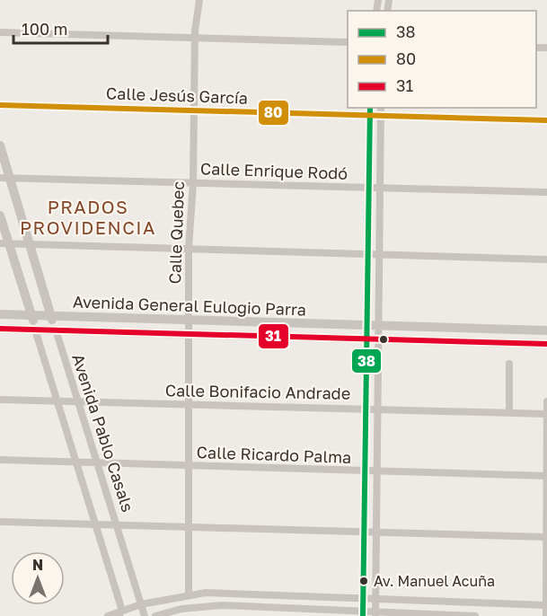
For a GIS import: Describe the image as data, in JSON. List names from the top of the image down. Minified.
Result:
{"streets":{"street":["Calle Jesús García","Calle Enrique Rodó","Calle Quebec","Avenida General Eulogio Parra","Calle Bonifacio Andrade","Avenida Pablo Casals","Calle Ricardo Palma"]},"crossings":[["Calle Jesús García","Calle Quebec"],["Calle Enrique Rodó","Calle Quebec"],["Calle Enrique Rodó","Avenida Pablo Casals"],["Calle Quebec","Avenida General Eulogio Parra"],["Calle Quebec","Calle Bonifacio Andrade"],["Calle Quebec","Calle Ricardo Palma"],["Avenida General Eulogio Parra","Avenida Pablo Casals"],["Calle Bonifacio Andrade","Avenida Pablo Casals"],["Avenida Pablo Casals","Calle Ricardo Palma"]],"districts":["PRADOS PROVIDENCIA"],"places":["Av. Manuel Acuña"],"lines":["transit line 80","transit line 38","transit line 31"],"legend":["38","80","31"],"scale_bar":"100 m","north":"top"}
